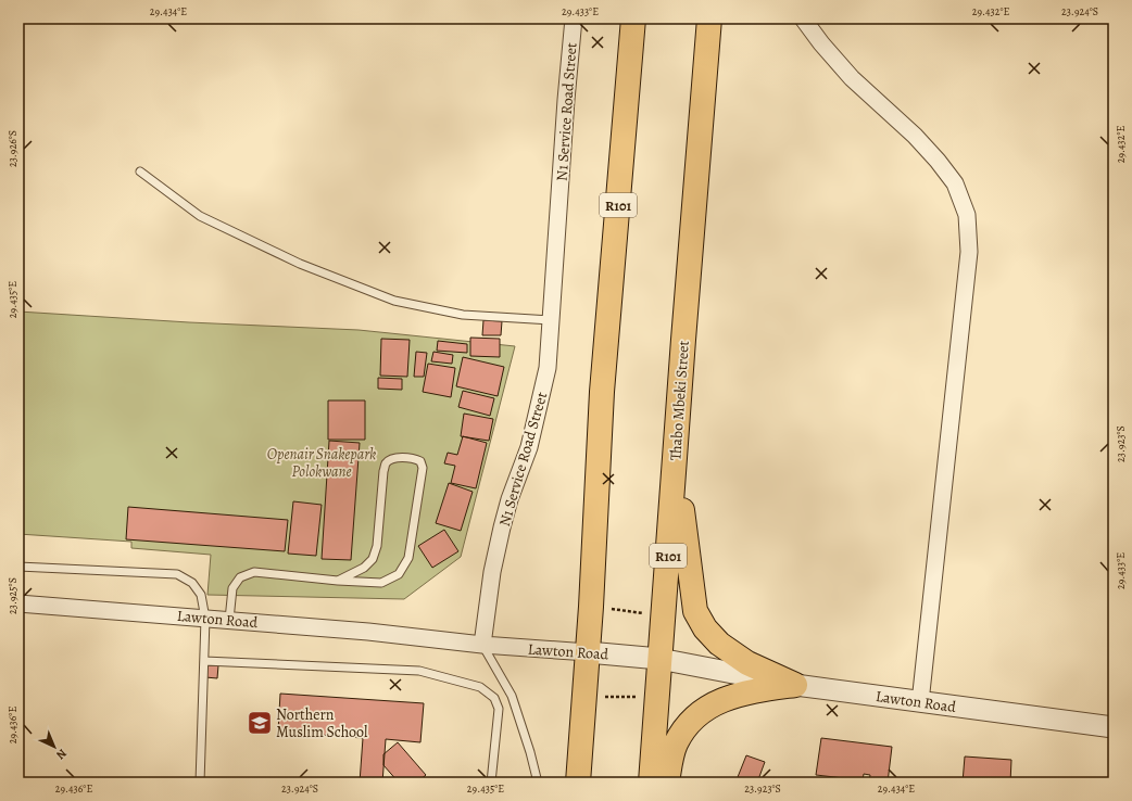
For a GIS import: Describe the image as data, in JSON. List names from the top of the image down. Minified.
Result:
{"streets":{"main road":["R101","Thabo Mbeki Street"],"street":["N1 Service Road Street","Lawton Road"]},"crossings":[["N1 Service Road Street","Lawton Road"],["R101","Lawton Road"],["Thabo Mbeki Street","Lawton Road"]],"parks":["Openair Snakepark Polokwane"],"places":{"school or university":["Northern Muslim School"]},"north":"bottom right","coordinates":["29.434°E","29.433°E","29.432°E","23.924°S","23.926°S","29.435°E","23.923°S","23.925°S","29.436°E"]}
